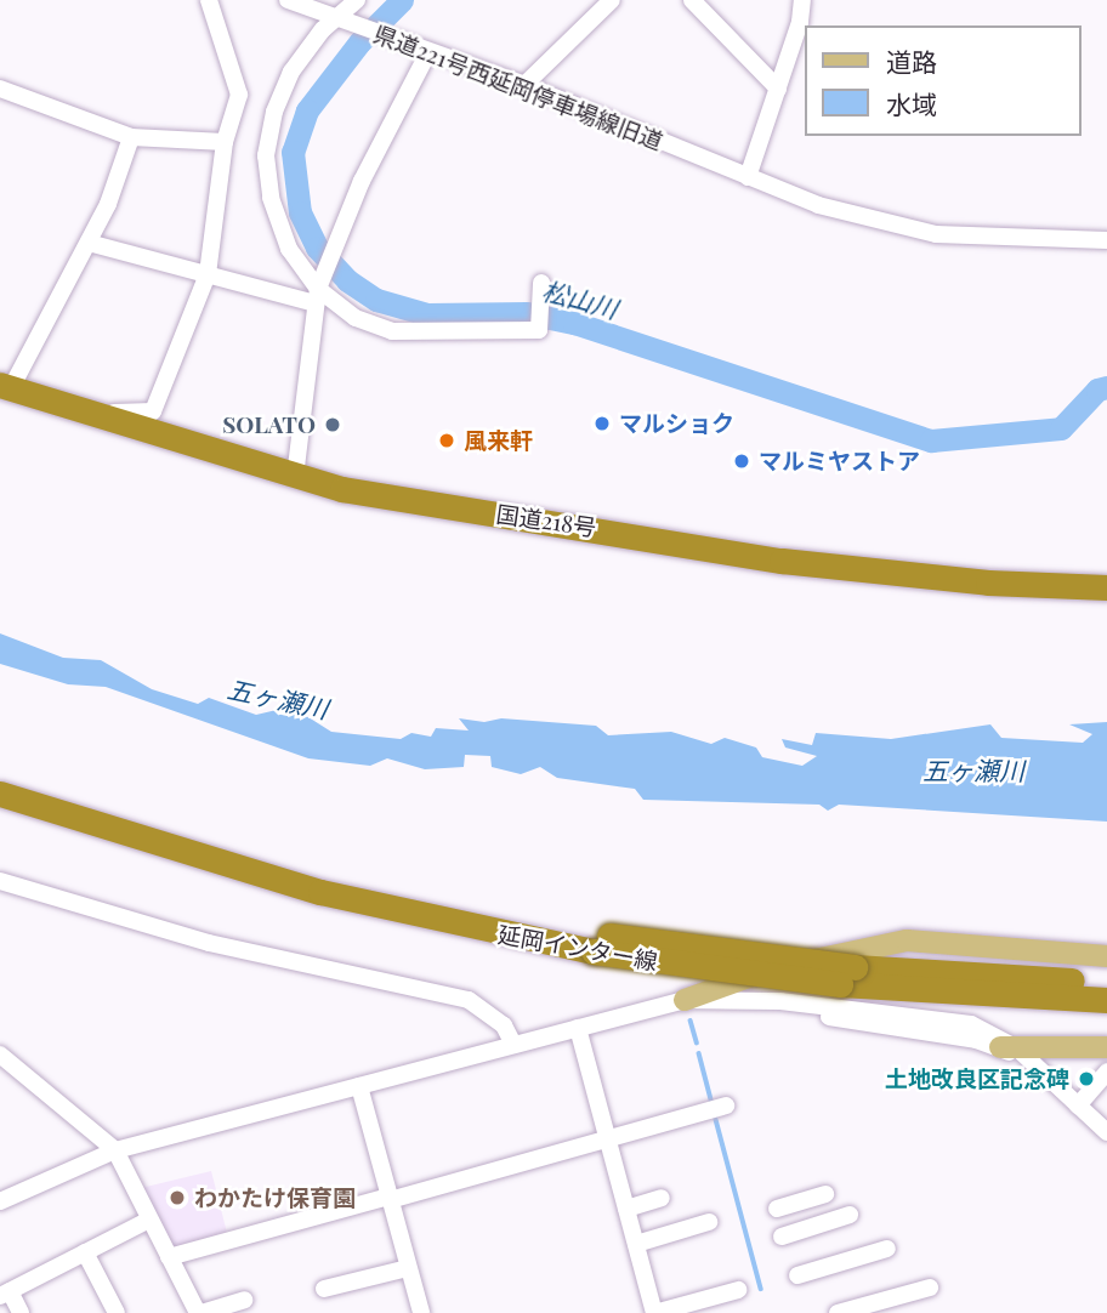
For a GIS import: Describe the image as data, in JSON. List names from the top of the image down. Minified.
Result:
{"streets":{"highway":["国道218号","延岡インター線"],"street":["県道221号西延岡停車場線旧道"]},"water":["松山川","五ヶ瀬川"],"places":["マルショク","SOLATO","風来軒","マルミヤストア","土地改良区記念碑","わかたけ保育園"],"legend":["道路","水域"]}
